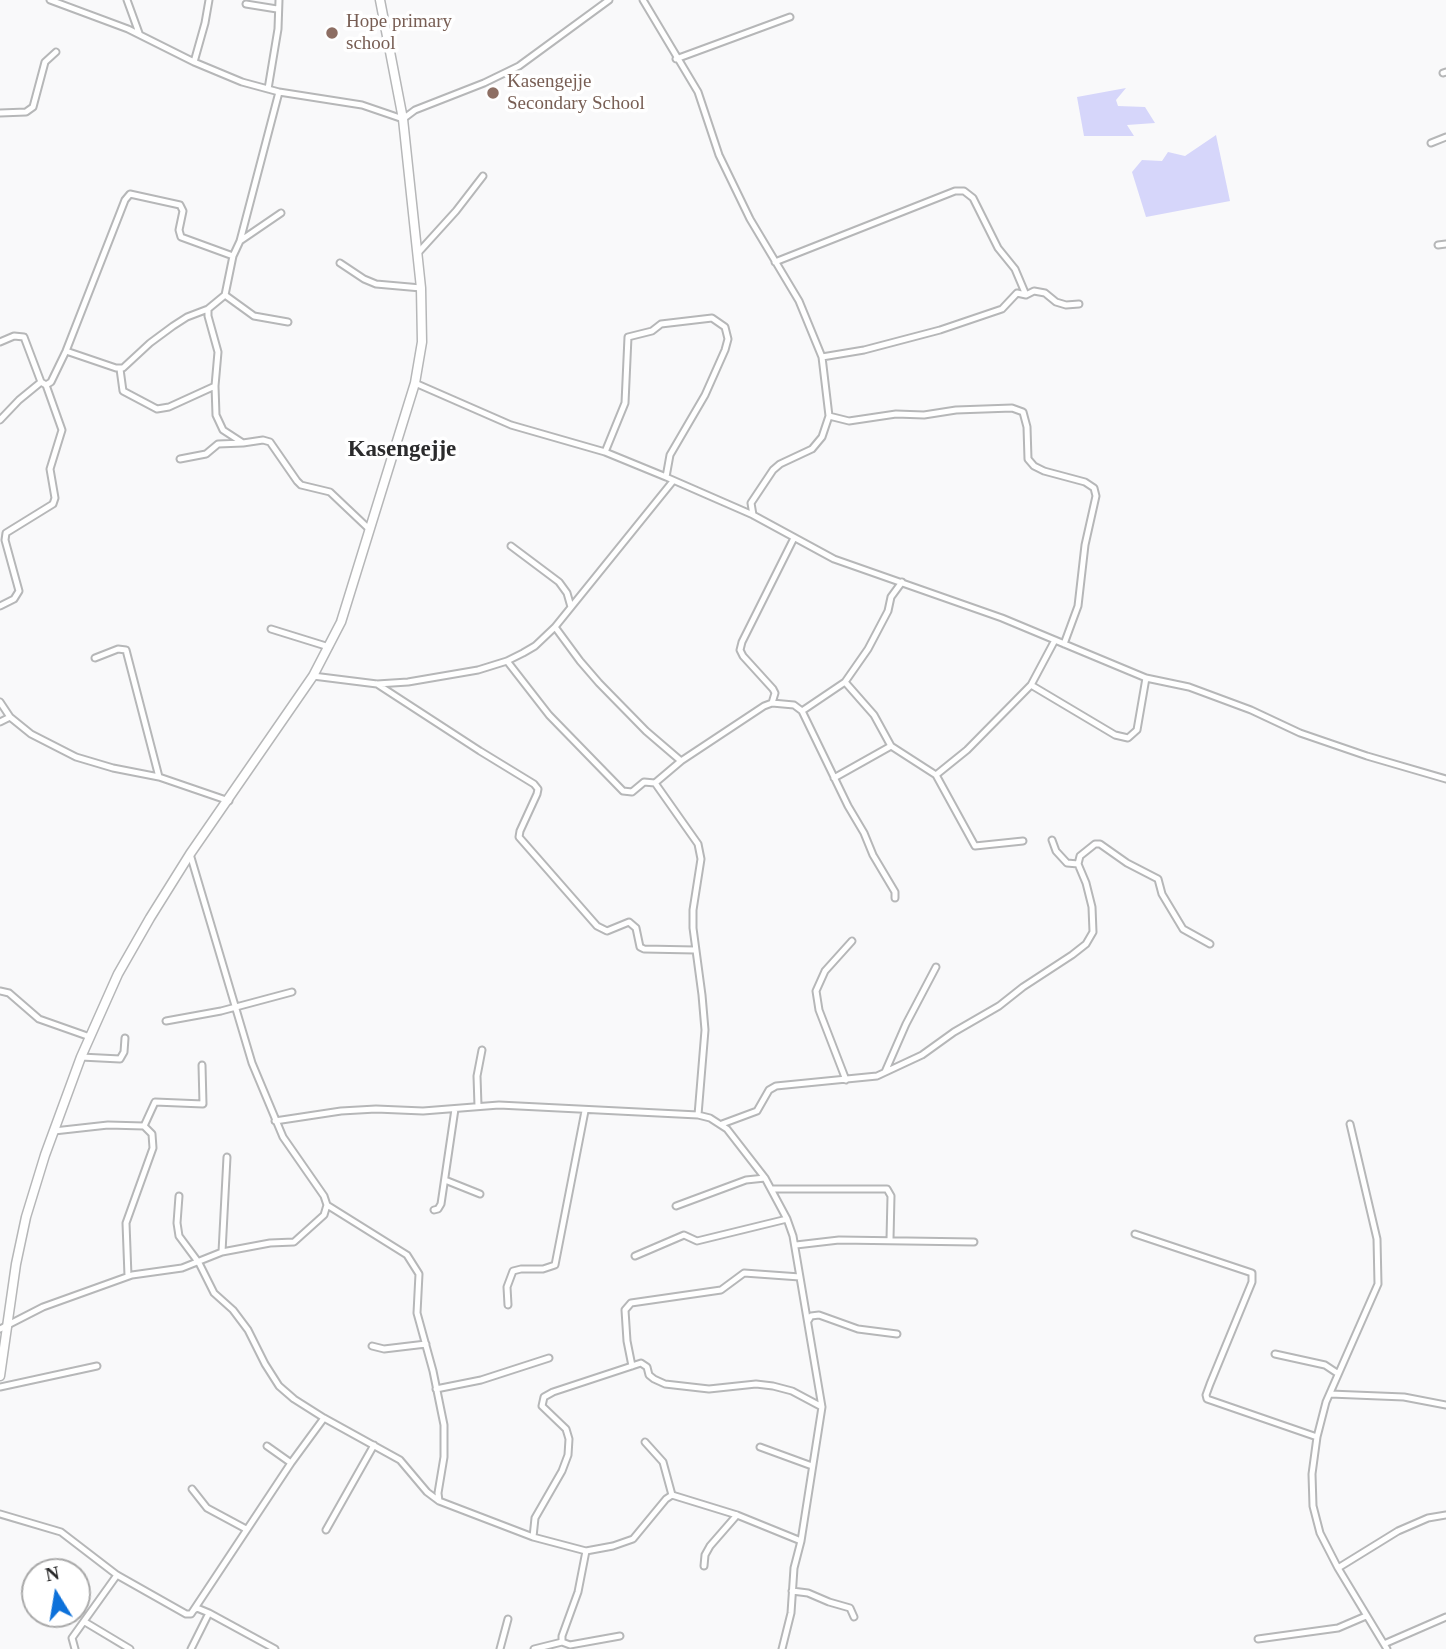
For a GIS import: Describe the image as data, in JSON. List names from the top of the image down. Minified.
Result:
{"districts":["Kasengejje"],"places":["Hope primary school","Kasengejje Secondary School"],"north":"top"}
